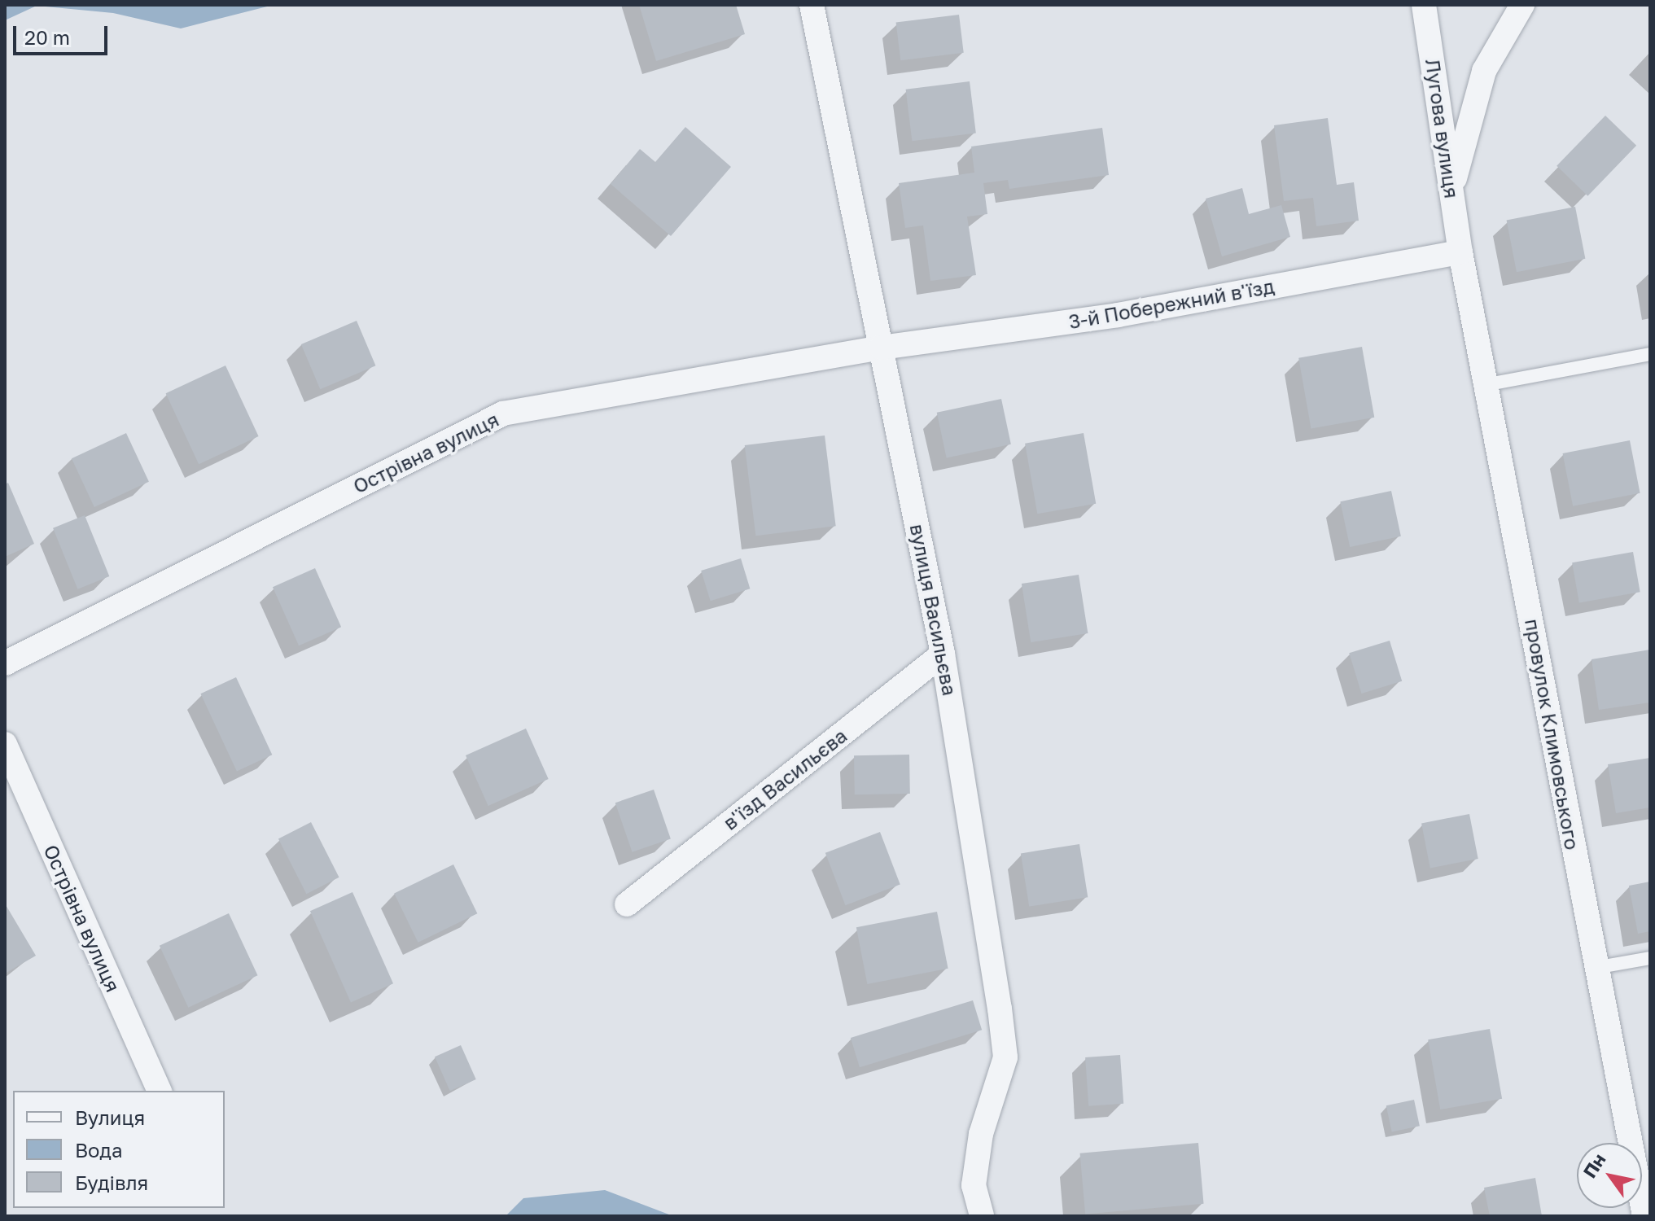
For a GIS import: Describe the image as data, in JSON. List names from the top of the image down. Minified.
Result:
{"streets":{"street":["Лугова вулиця","3-й Побережний в'їзд","Острівна вулиця","вулиця Васильєва","провулок Климовського","в'їзд Васильєва"]},"crossings":[["Лугова вулиця","3-й Побережний в'їзд"],["Лугова вулиця","провулок Климовського"],["3-й Побережний в'їзд","Острівна вулиця"],["3-й Побережний в'їзд","вулиця Васильєва"],["3-й Побережний в'їзд","провулок Климовського"],["Острівна вулиця","вулиця Васильєва"],["вулиця Васильєва","в'їзд Васильєва"]],"legend":["Вулиця","Вода","Будівля"],"scale_bar":"20 m","north":"top left"}
